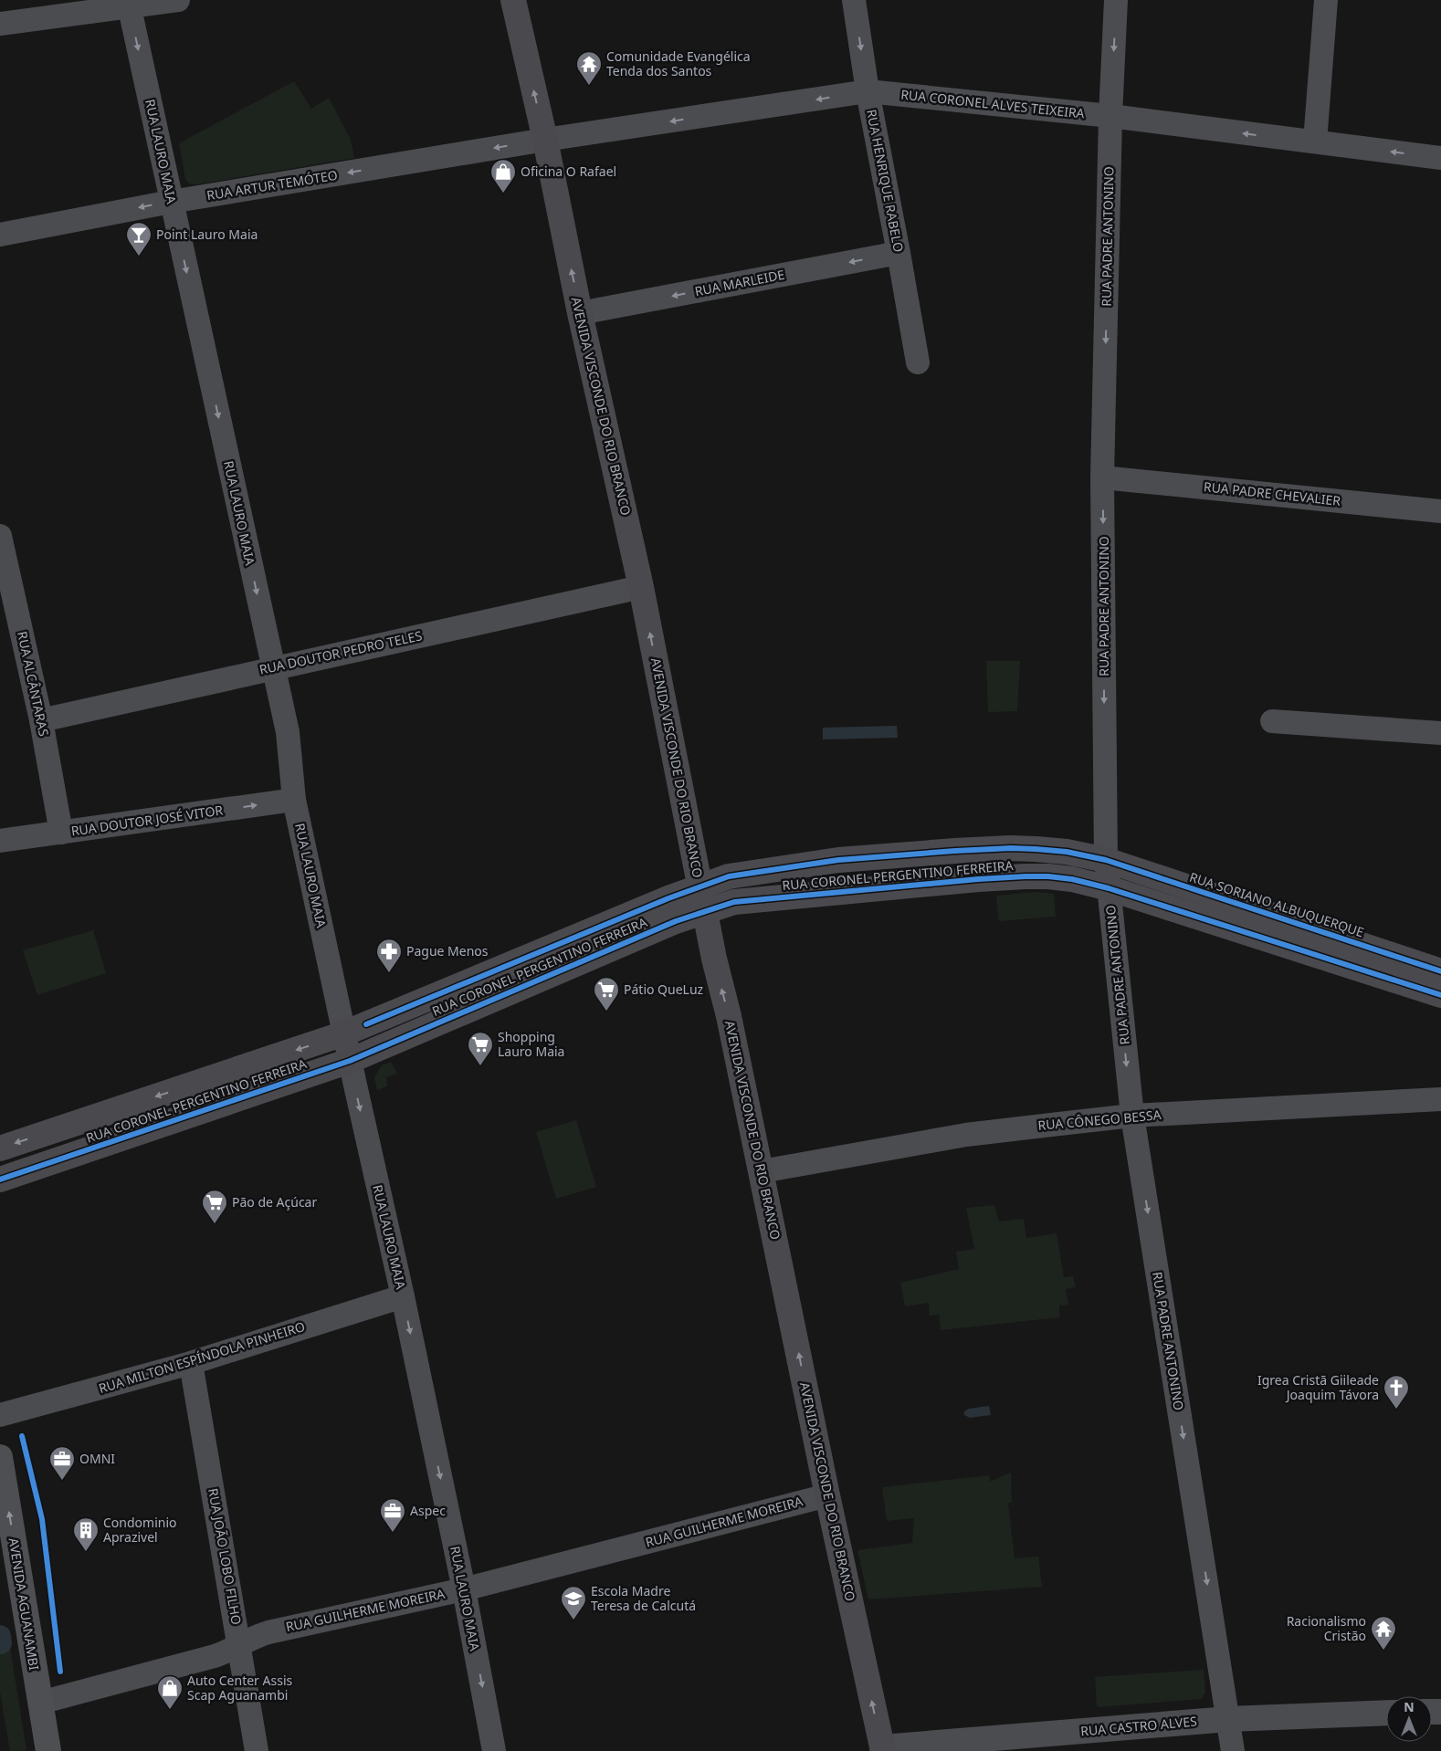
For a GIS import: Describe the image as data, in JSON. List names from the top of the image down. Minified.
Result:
{"streets":{"main road":["AVENIDA VISCONDE DO RIO BRANCO","RUA CORONEL PERGENTINO FERREIRA","RUA SORIANO ALBUQUERQUE","AVENIDA AGUANAMBI"],"street":["RUA CORONEL ALVES TEIXEIRA","RUA LAURO MAIA","RUA HENRIQUE RABELO","RUA ARTUR TEMÓTEO","RUA PADRE ANTONINO","RUA MARLEIDE","RUA PADRE CHEVALIER","RUA DOUTOR PEDRO TELES","RUA ALCÂNTARAS","RUA DOUTOR JOSÉ VITOR","RUA CÔNEGO BESSA","RUA MILTON ESPÍNDOLA PINHEIRO","RUA GUILHERME MOREIRA","RUA JOÃO LOBO FILHO","RUA CASTRO ALVES"]},"crossings":[["RUA CORONEL ALVES TEIXEIRA","RUA HENRIQUE RABELO"],["RUA CORONEL ALVES TEIXEIRA","RUA ARTUR TEMÓTEO"],["RUA CORONEL ALVES TEIXEIRA","RUA PADRE ANTONINO"],["RUA CORONEL ALVES TEIXEIRA","AVENIDA VISCONDE DO RIO BRANCO"],["RUA LAURO MAIA","RUA ARTUR TEMÓTEO"],["RUA LAURO MAIA","RUA DOUTOR PEDRO TELES"],["RUA LAURO MAIA","RUA DOUTOR JOSÉ VITOR"],["RUA LAURO MAIA","RUA CORONEL PERGENTINO FERREIRA"],["RUA LAURO MAIA","RUA MILTON ESPÍNDOLA PINHEIRO"],["RUA LAURO MAIA","RUA GUILHERME MOREIRA"],["RUA HENRIQUE RABELO","RUA MARLEIDE"],["RUA ARTUR TEMÓTEO","AVENIDA VISCONDE DO RIO BRANCO"],["RUA PADRE ANTONINO","RUA PADRE CHEVALIER"],["RUA PADRE ANTONINO","RUA CORONEL PERGENTINO FERREIRA"],["RUA PADRE ANTONINO","RUA SORIANO ALBUQUERQUE"],["RUA PADRE ANTONINO","RUA CÔNEGO BESSA"],["RUA PADRE ANTONINO","RUA CASTRO ALVES"],["RUA MARLEIDE","AVENIDA VISCONDE DO RIO BRANCO"],["AVENIDA VISCONDE DO RIO BRANCO","RUA DOUTOR PEDRO TELES"],["AVENIDA VISCONDE DO RIO BRANCO","RUA CORONEL PERGENTINO FERREIRA"],["AVENIDA VISCONDE DO RIO BRANCO","RUA CÔNEGO BESSA"],["AVENIDA VISCONDE DO RIO BRANCO","RUA GUILHERME MOREIRA"],["AVENIDA VISCONDE DO RIO BRANCO","RUA CASTRO ALVES"],["RUA DOUTOR PEDRO TELES","RUA ALCÂNTARAS"],["RUA ALCÂNTARAS","RUA DOUTOR JOSÉ VITOR"],["RUA CORONEL PERGENTINO FERREIRA","RUA SORIANO ALBUQUERQUE"],["RUA MILTON ESPÍNDOLA PINHEIRO","RUA JOÃO LOBO FILHO"],["RUA GUILHERME MOREIRA","RUA JOÃO LOBO FILHO"],["RUA GUILHERME MOREIRA","AVENIDA AGUANAMBI"]],"one_way":["RUA CORONEL ALVES TEIXEIRA","RUA LAURO MAIA","RUA PADRE ANTONINO","RUA MARLEIDE","AVENIDA VISCONDE DO RIO BRANCO","RUA DOUTOR JOSÉ VITOR","AVENIDA AGUANAMBI"],"places":{"temple":["Comunidade Evangélica Tenda dos Santos","Racionalismo Cristão"],"shop":["Oficina O Rafael","Auto Center Assis Scap Aguanambi"],"bar":["Point Lauro Maia"],"pharmacy":["Pague Menos"],"supermarket":["Pátio QueLuz","Shopping Lauro Maia","Pão de Açúcar"],"church":["Igrea Cristã Giileade Joaquim Távora"],"office":["OMNI","Aspec"],"building":["Condominio Aprazivel"],"school or university":["Escola Madre Teresa de Calcutá"]},"north":"top"}
